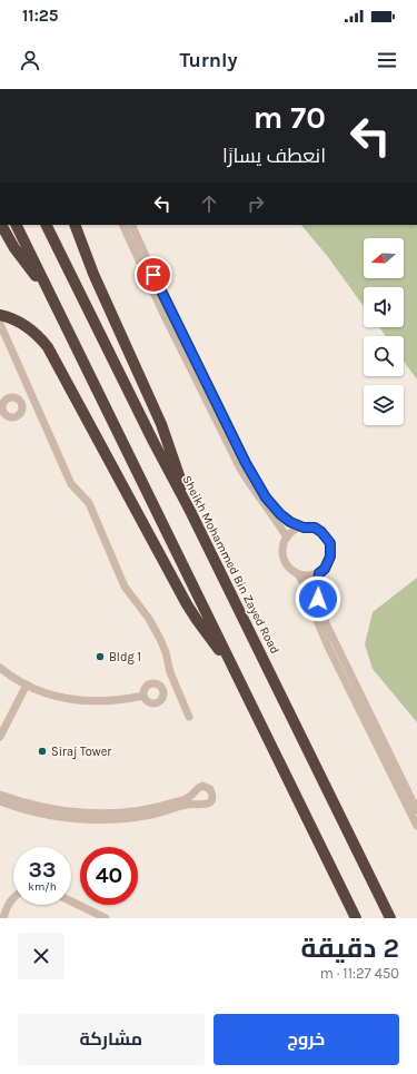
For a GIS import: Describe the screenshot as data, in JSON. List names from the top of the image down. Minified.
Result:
{"streets":{"highway":["Sheikh Mohammed Bin Zayed Road"]},"places":["Bldg 1","Siraj Tower"],"north":"left","page":{"status":"11:25","header":"Turnly","turn":["70 m","انعطف يسارًا"],"speed":"33 km/h","limit":"40","heading":["2 دقيقة","450 m · 11:27"],"buttons":["خروج","مشاركة"]}}
